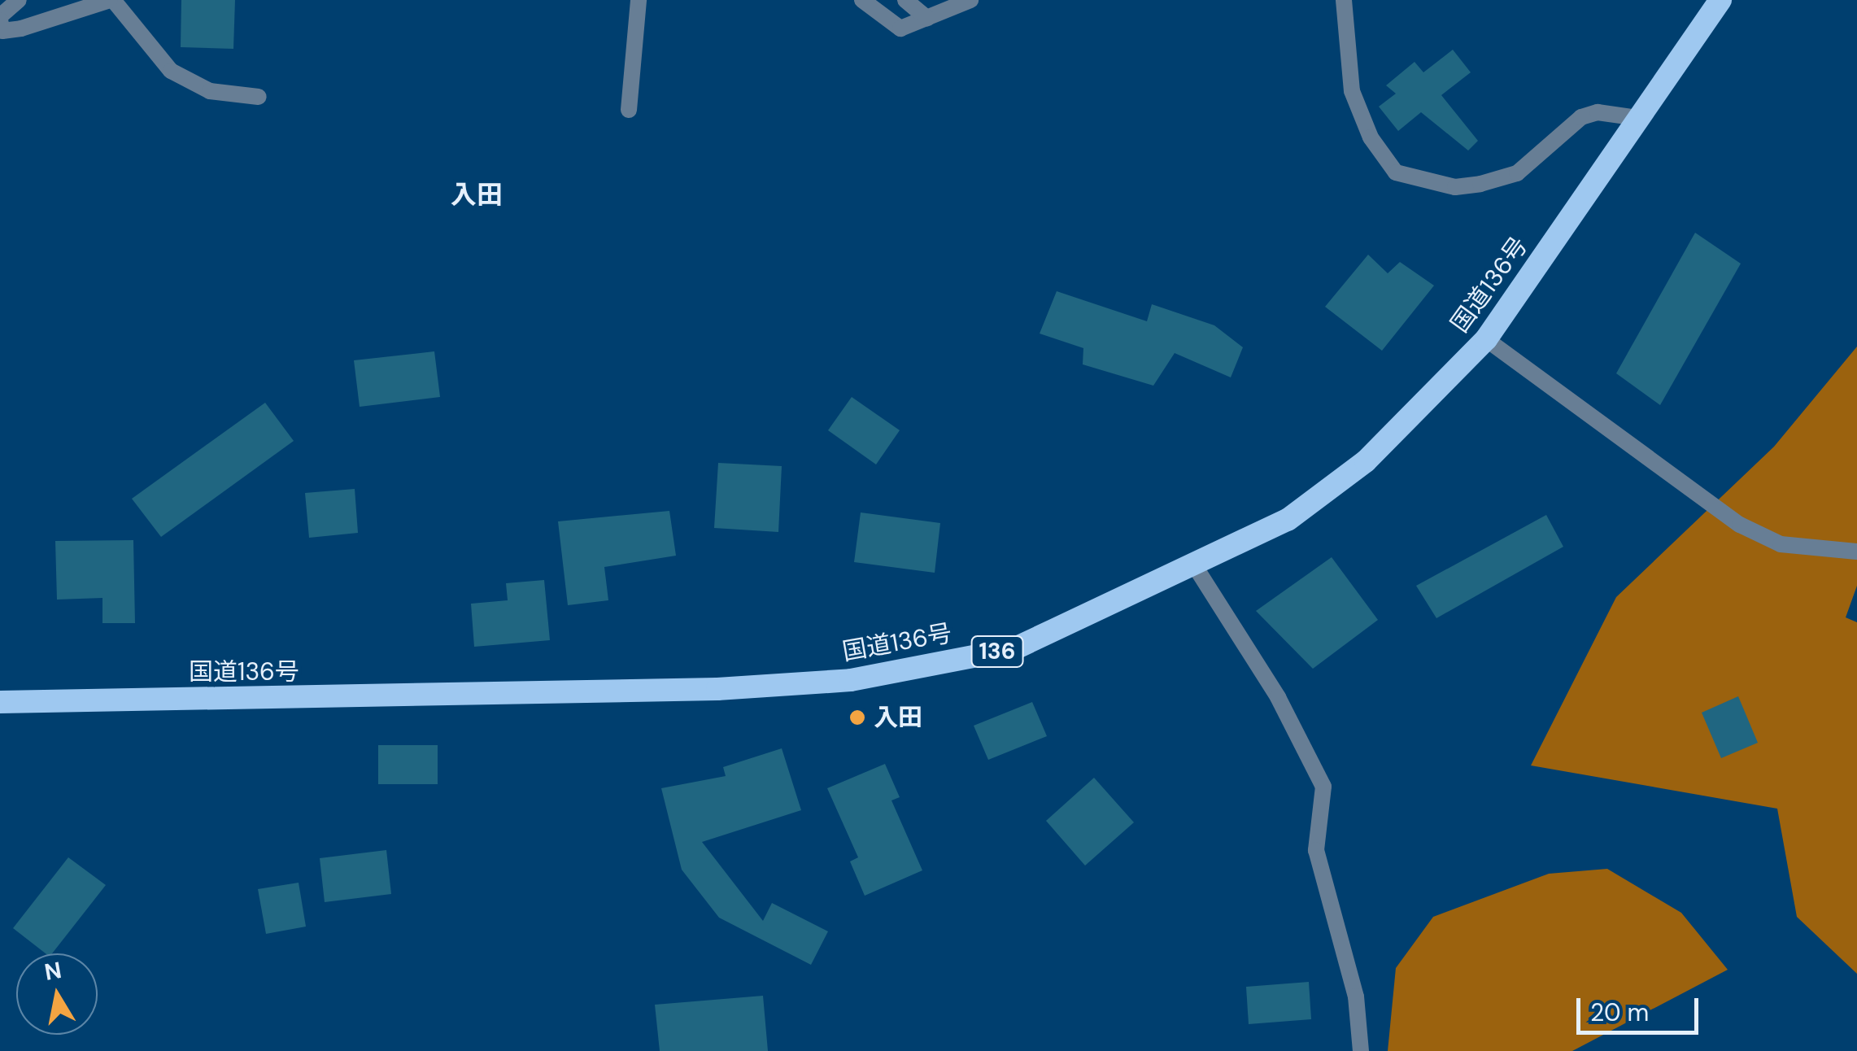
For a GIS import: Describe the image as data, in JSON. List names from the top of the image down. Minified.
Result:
{"streets":{"highway":["国道136号","136"]},"districts":["入田"],"places":["入田"],"scale_bar":"20 m","north":"top"}
